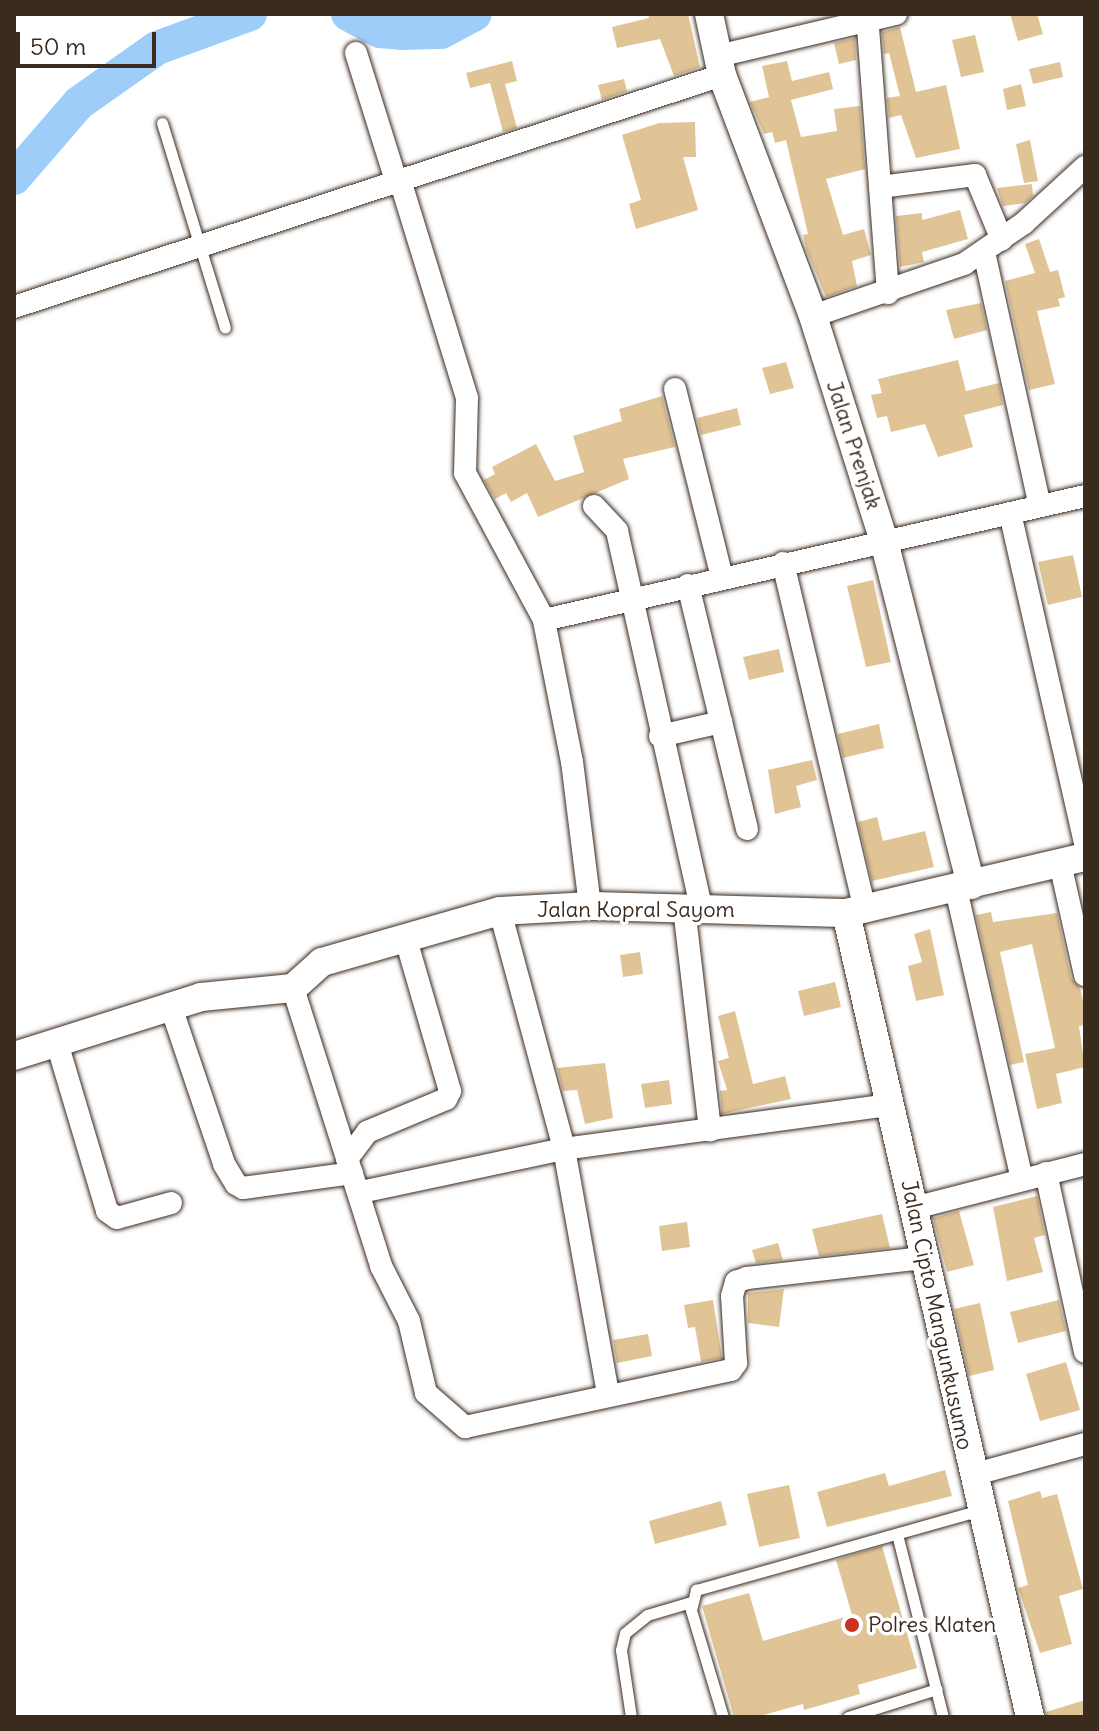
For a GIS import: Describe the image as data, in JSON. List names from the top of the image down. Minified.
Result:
{"streets":{"street":["Jalan Prenjak","Jalan Kopral Sayom","Jalan Cipto Mangunkusumo"]},"crossings":[["Jalan Prenjak","Jalan Kopral Sayom"],["Jalan Kopral Sayom","Jalan Cipto Mangunkusumo"]],"places":["Polres Klaten"],"scale_bar":"50 m"}
